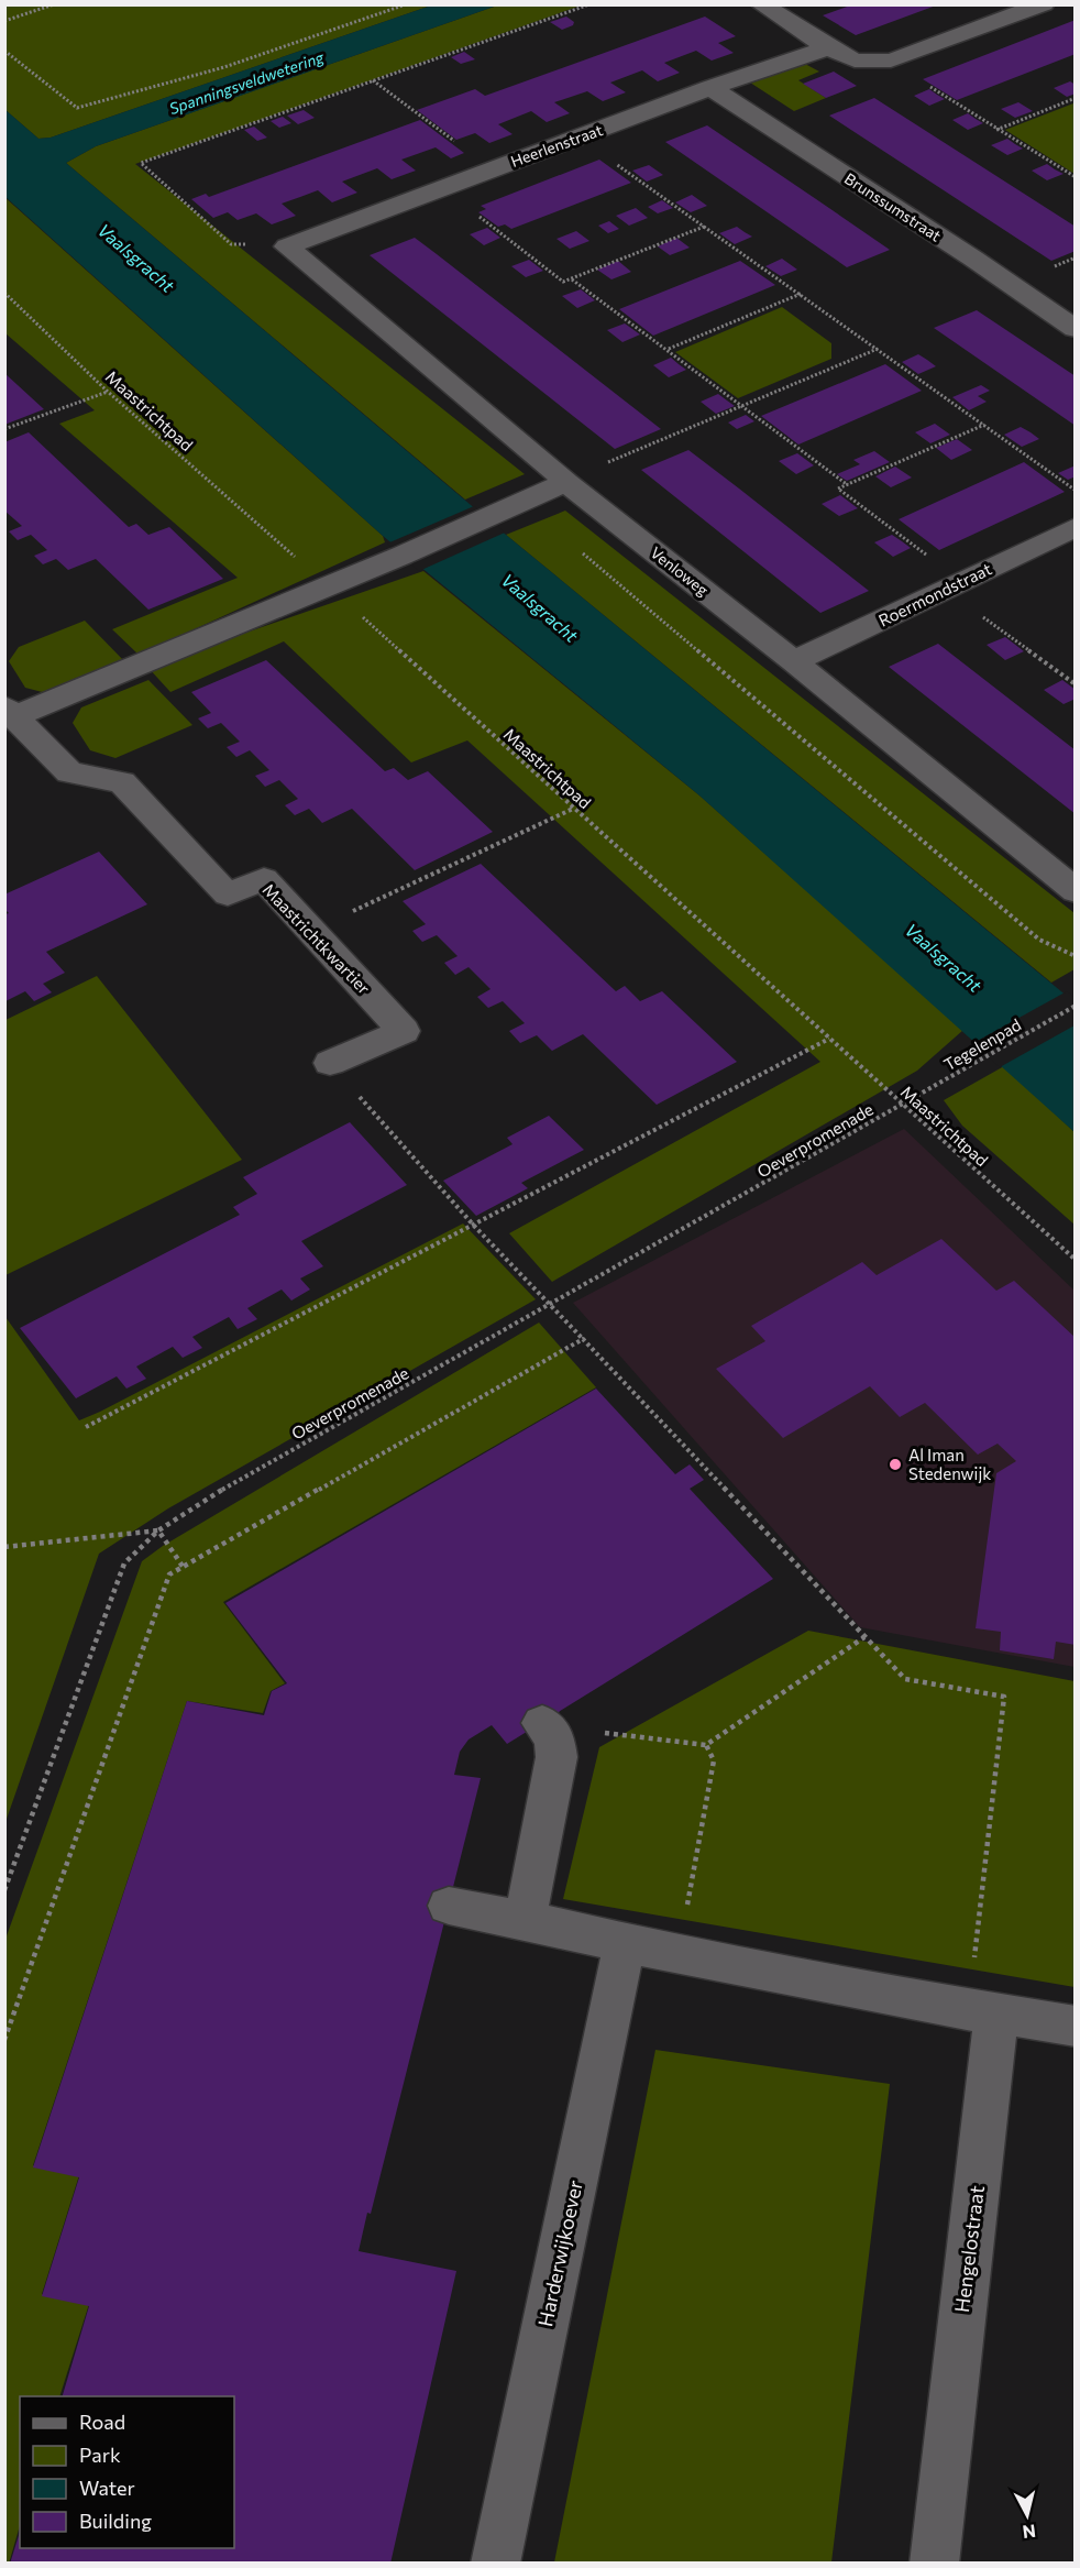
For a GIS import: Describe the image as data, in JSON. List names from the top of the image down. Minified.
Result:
{"streets":{"street":["Heerlenstraat","Brunssumstraat","Venloweg","Roermondstraat","Maastrichtkwartier","Hengelostraat","Harderwijkoever"],"path":["Maastrichtpad","Tegelenpad","Oeverpromenade"]},"crossings":[["Heerlenstraat","Brunssumstraat"],["Heerlenstraat","Venloweg"],["Maastrichtpad","Maastrichtkwartier"],["Maastrichtpad","Tegelenpad"],["Maastrichtpad","Oeverpromenade"],["Venloweg","Roermondstraat"],["Venloweg","Maastrichtkwartier"],["Tegelenpad","Oeverpromenade"]],"water":["Spanningsveldwetering","Vaalsgracht"],"places":["Al Iman Stedenwijk"],"legend":["Road","Park","Water","Building"],"north":"bottom"}
